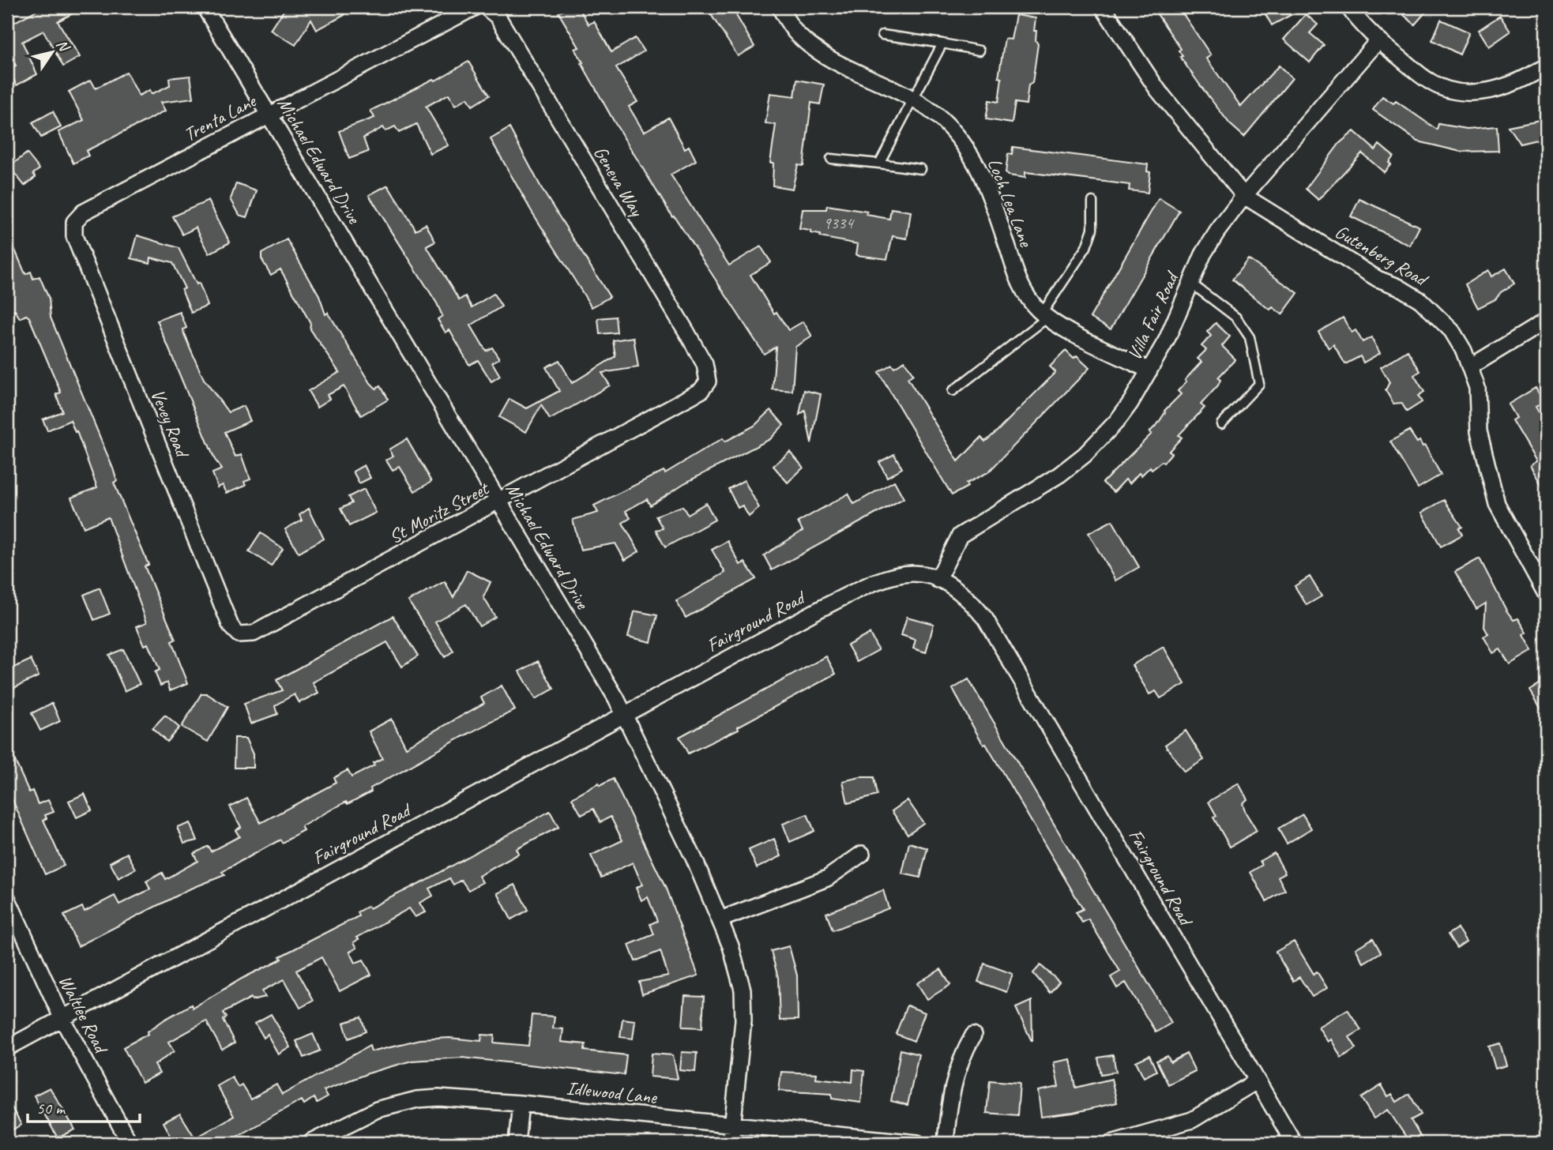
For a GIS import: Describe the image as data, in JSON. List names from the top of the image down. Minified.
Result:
{"streets":{"street":["Trenta Lane","Michael Edward Drive","Geneva Way","Loch Lea Lane","Gutenberg Road","Villa Fair Road","Vevey Road","St Moritz Street","Fairground Road","Waltlee Road","Idlewood Lane"]},"crossings":[["Trenta Lane","Michael Edward Drive"],["Trenta Lane","Vevey Road"],["Michael Edward Drive","St Moritz Street"],["Michael Edward Drive","Fairground Road"],["Michael Edward Drive","Idlewood Lane"],["Geneva Way","St Moritz Street"],["Loch Lea Lane","Villa Fair Road"],["Gutenberg Road","Villa Fair Road"],["Villa Fair Road","Fairground Road"],["Vevey Road","St Moritz Street"],["Fairground Road","Waltlee Road"]],"house_numbers":["9334"],"scale_bar":"50 m","north":"top right"}
